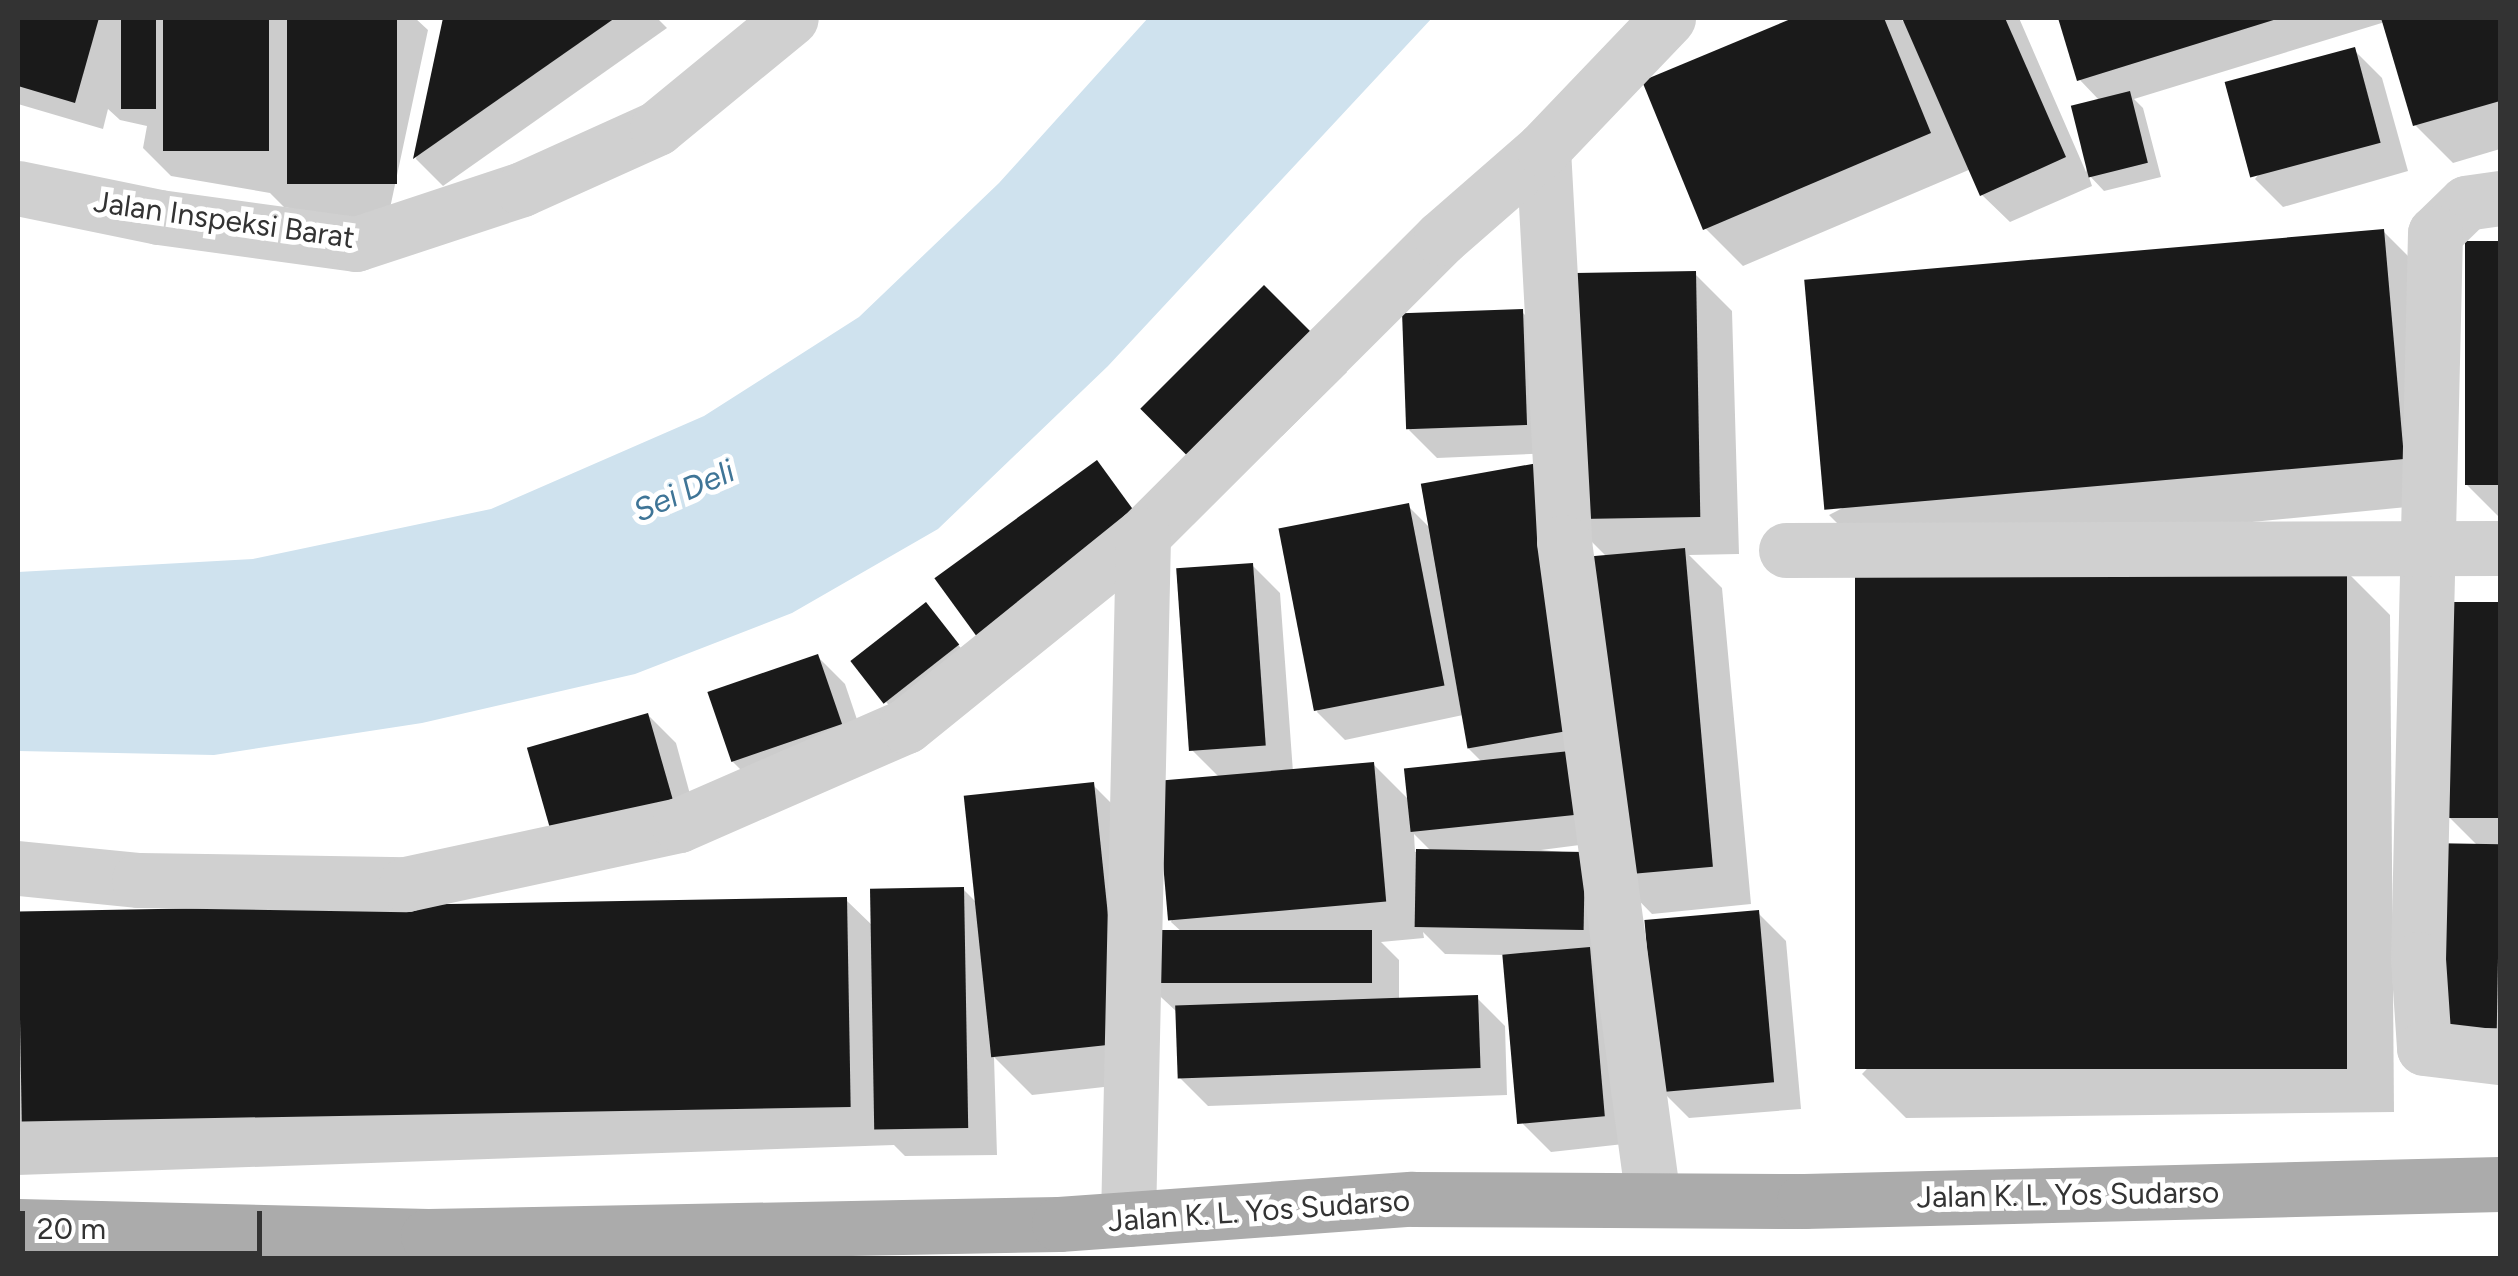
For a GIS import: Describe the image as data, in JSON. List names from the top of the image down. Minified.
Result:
{"streets":{"main road":["Jalan K. L. Yos Sudarso"],"street":["Jalan Inspeksi Barat"]},"water":["Sei Deli"],"scale_bar":"20 m"}
